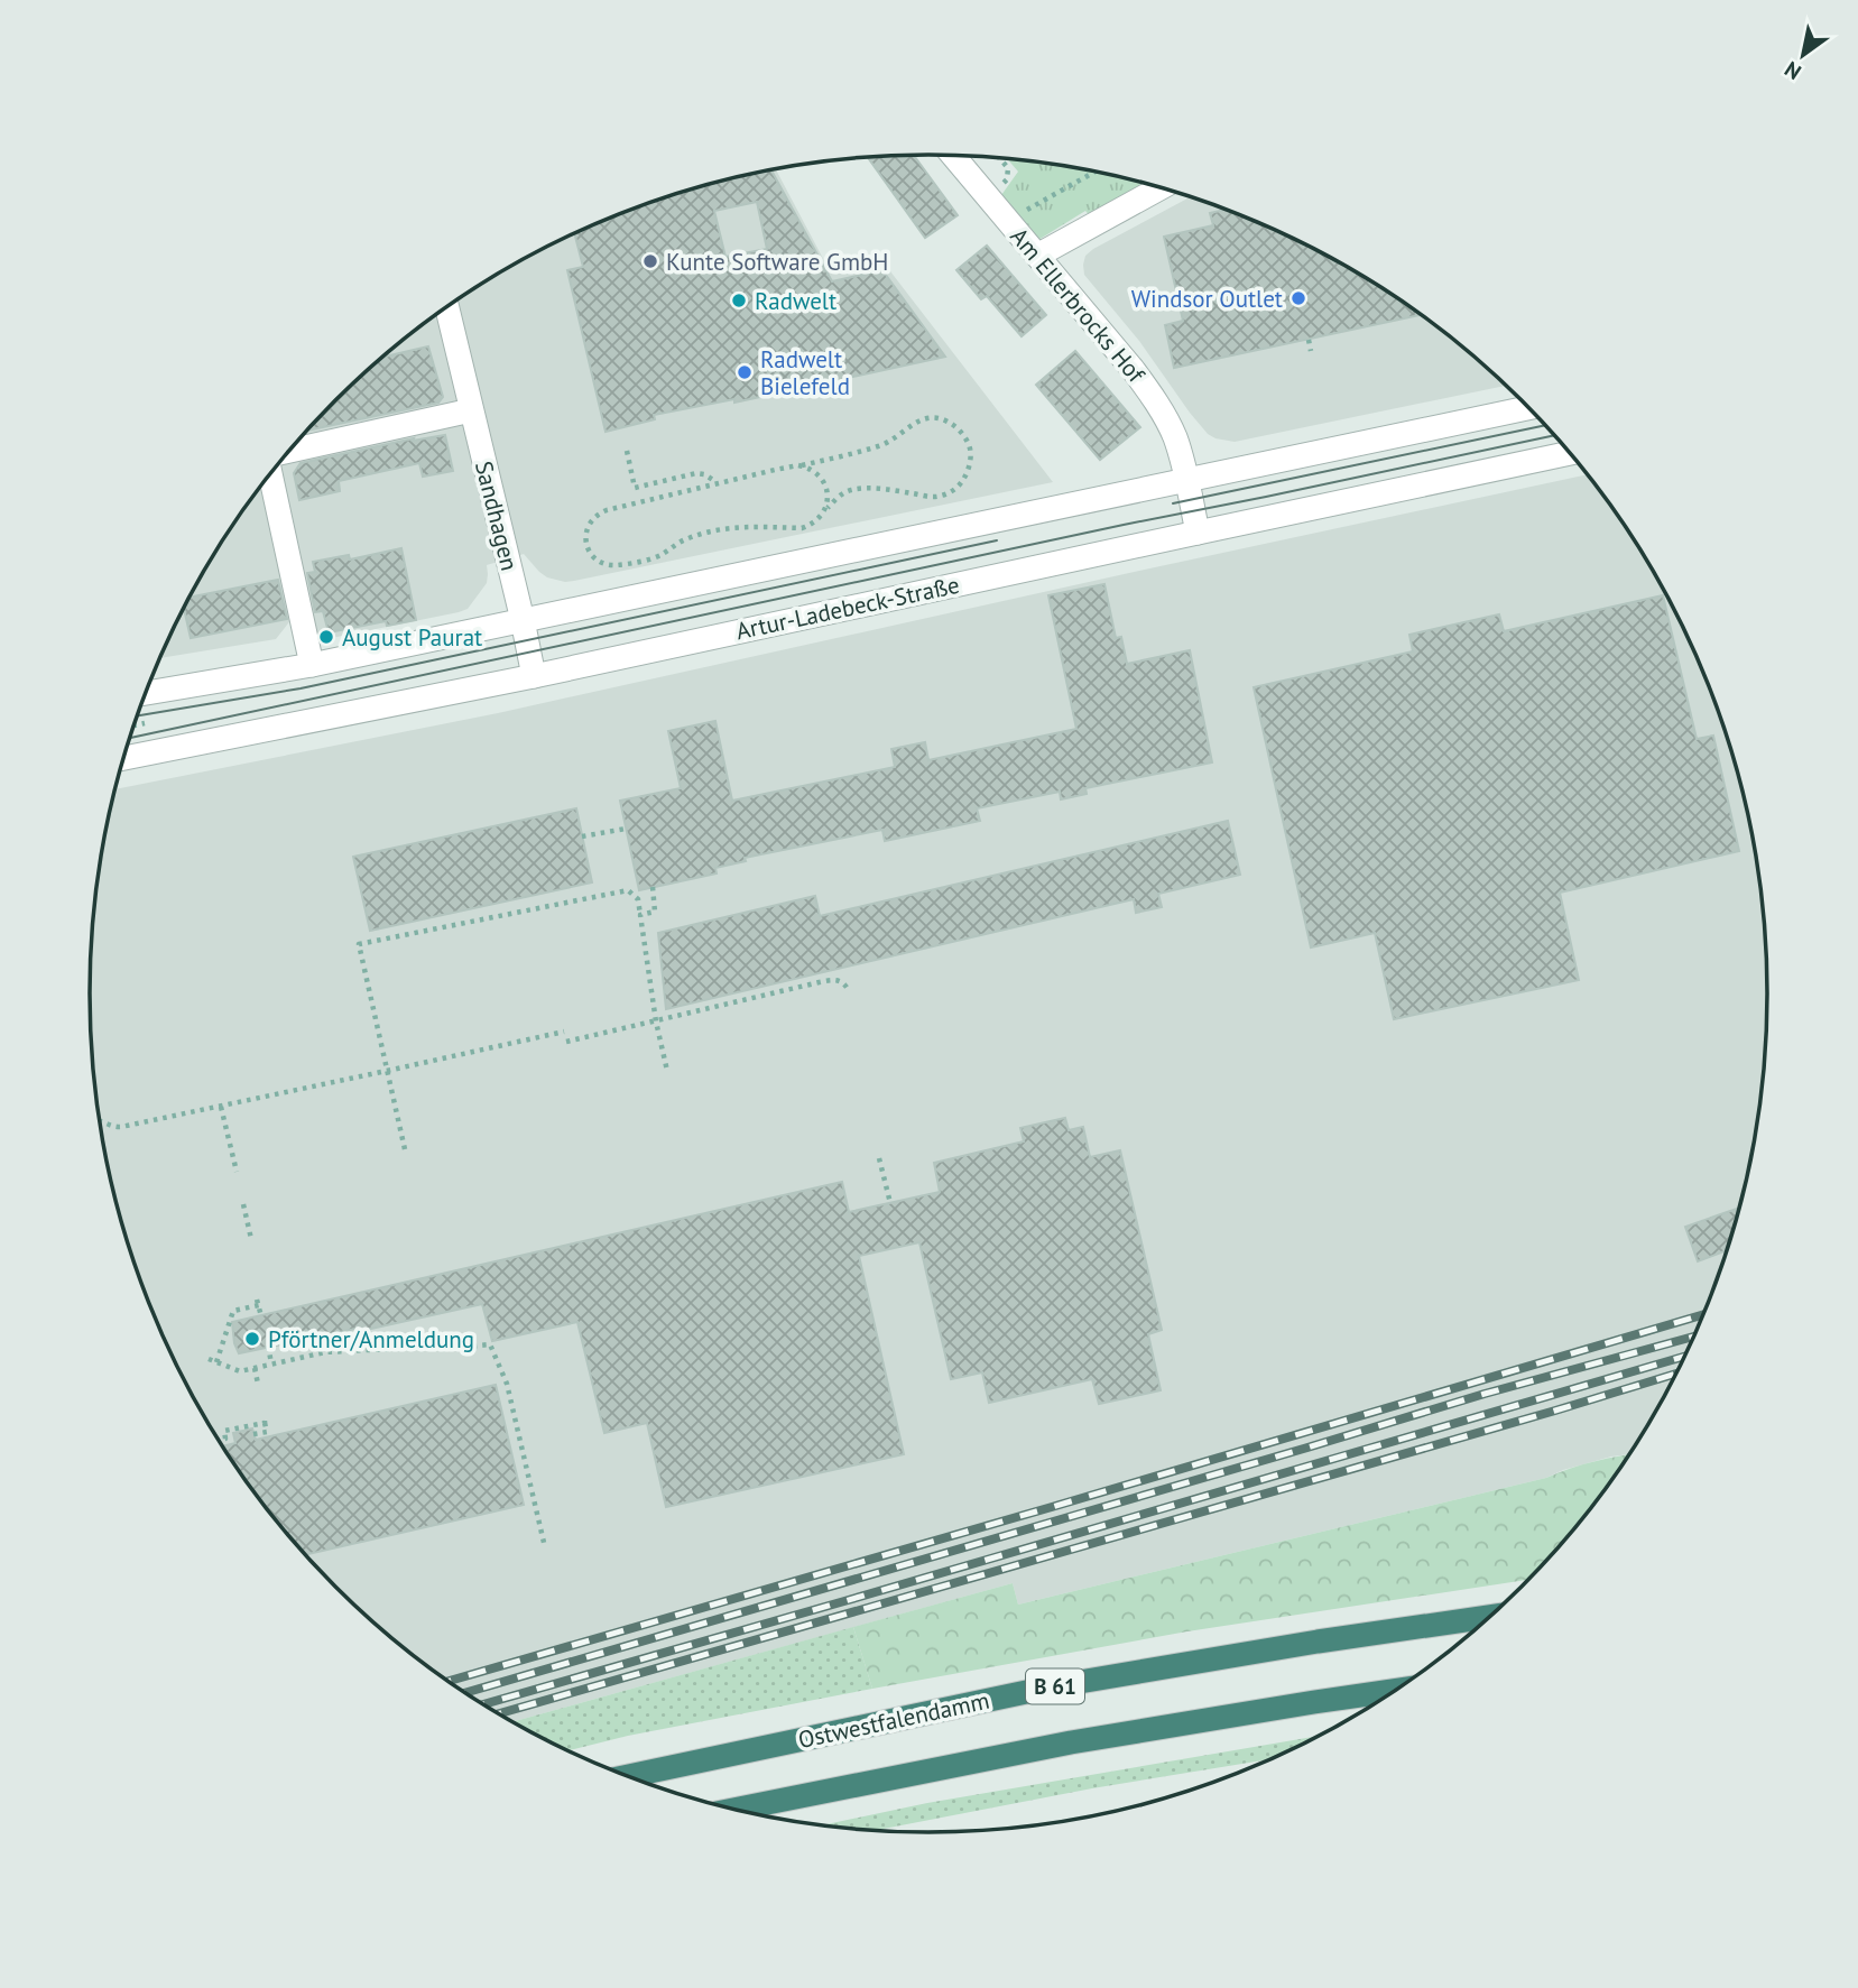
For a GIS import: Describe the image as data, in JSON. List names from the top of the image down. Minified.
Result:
{"streets":{"highway":["B 61","Ostwestfalendamm"],"street":["Am Ellerbrocks Hof","Sandhagen","Artur-Ladebeck-Straße"]},"crossings":[["Am Ellerbrocks Hof","Artur-Ladebeck-Straße"],["Sandhagen","Artur-Ladebeck-Straße"]],"places":["Kunte Software GmbH","Windsor Outlet","Radwelt","Radwelt Bielefeld","August Paurat","Pförtner/Anmeldung"],"north":"bottom left"}
